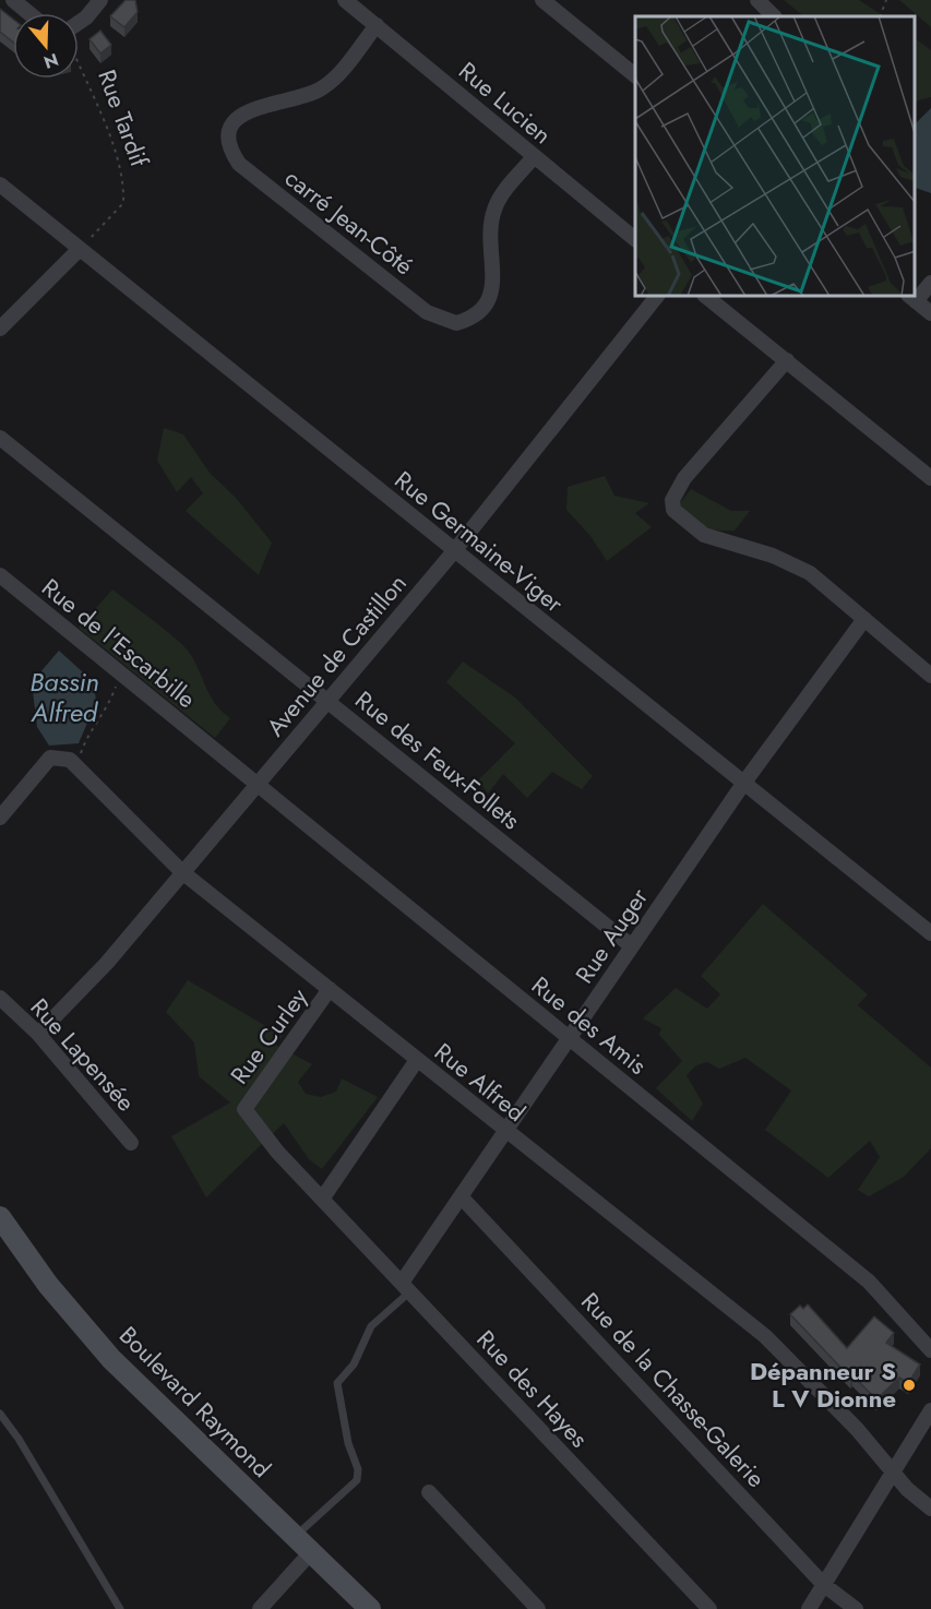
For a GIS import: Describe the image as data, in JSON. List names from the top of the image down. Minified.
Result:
{"streets":{"street":["Rue Lucien","carré Jean-Côté","Rue Germaine-Viger","Rue de l'Escarbille","Avenue de Castillon","Rue des Feux-Follets","Rue Auger","Rue des Amis","Rue Curley","Rue Lapensée","Rue Alfred","Rue des Hayes","Rue de la Chasse-Galerie","Boulevard Raymond"],"path":["Rue Tardif"]},"crossings":[["Rue Lucien","carré Jean-Côté"],["Rue Tardif","Rue Germaine-Viger"],["Rue Germaine-Viger","Avenue de Castillon"],["Rue Germaine-Viger","Rue Auger"],["Rue de l'Escarbille","Rue des Amis"],["Avenue de Castillon","Rue des Feux-Follets"],["Avenue de Castillon","Rue des Amis"],["Avenue de Castillon","Rue Lapensée"],["Avenue de Castillon","Rue Alfred"],["Rue des Feux-Follets","Rue Auger"],["Rue Auger","Rue des Amis"],["Rue Auger","Rue Alfred"],["Rue Auger","Rue des Hayes"],["Rue Auger","Rue de la Chasse-Galerie"],["Rue Curley","Rue Alfred"],["Rue Curley","Rue des Hayes"]],"water":["Bassin Alfred"],"places":["Dépanneur S L V Dionne"],"north":"bottom"}
